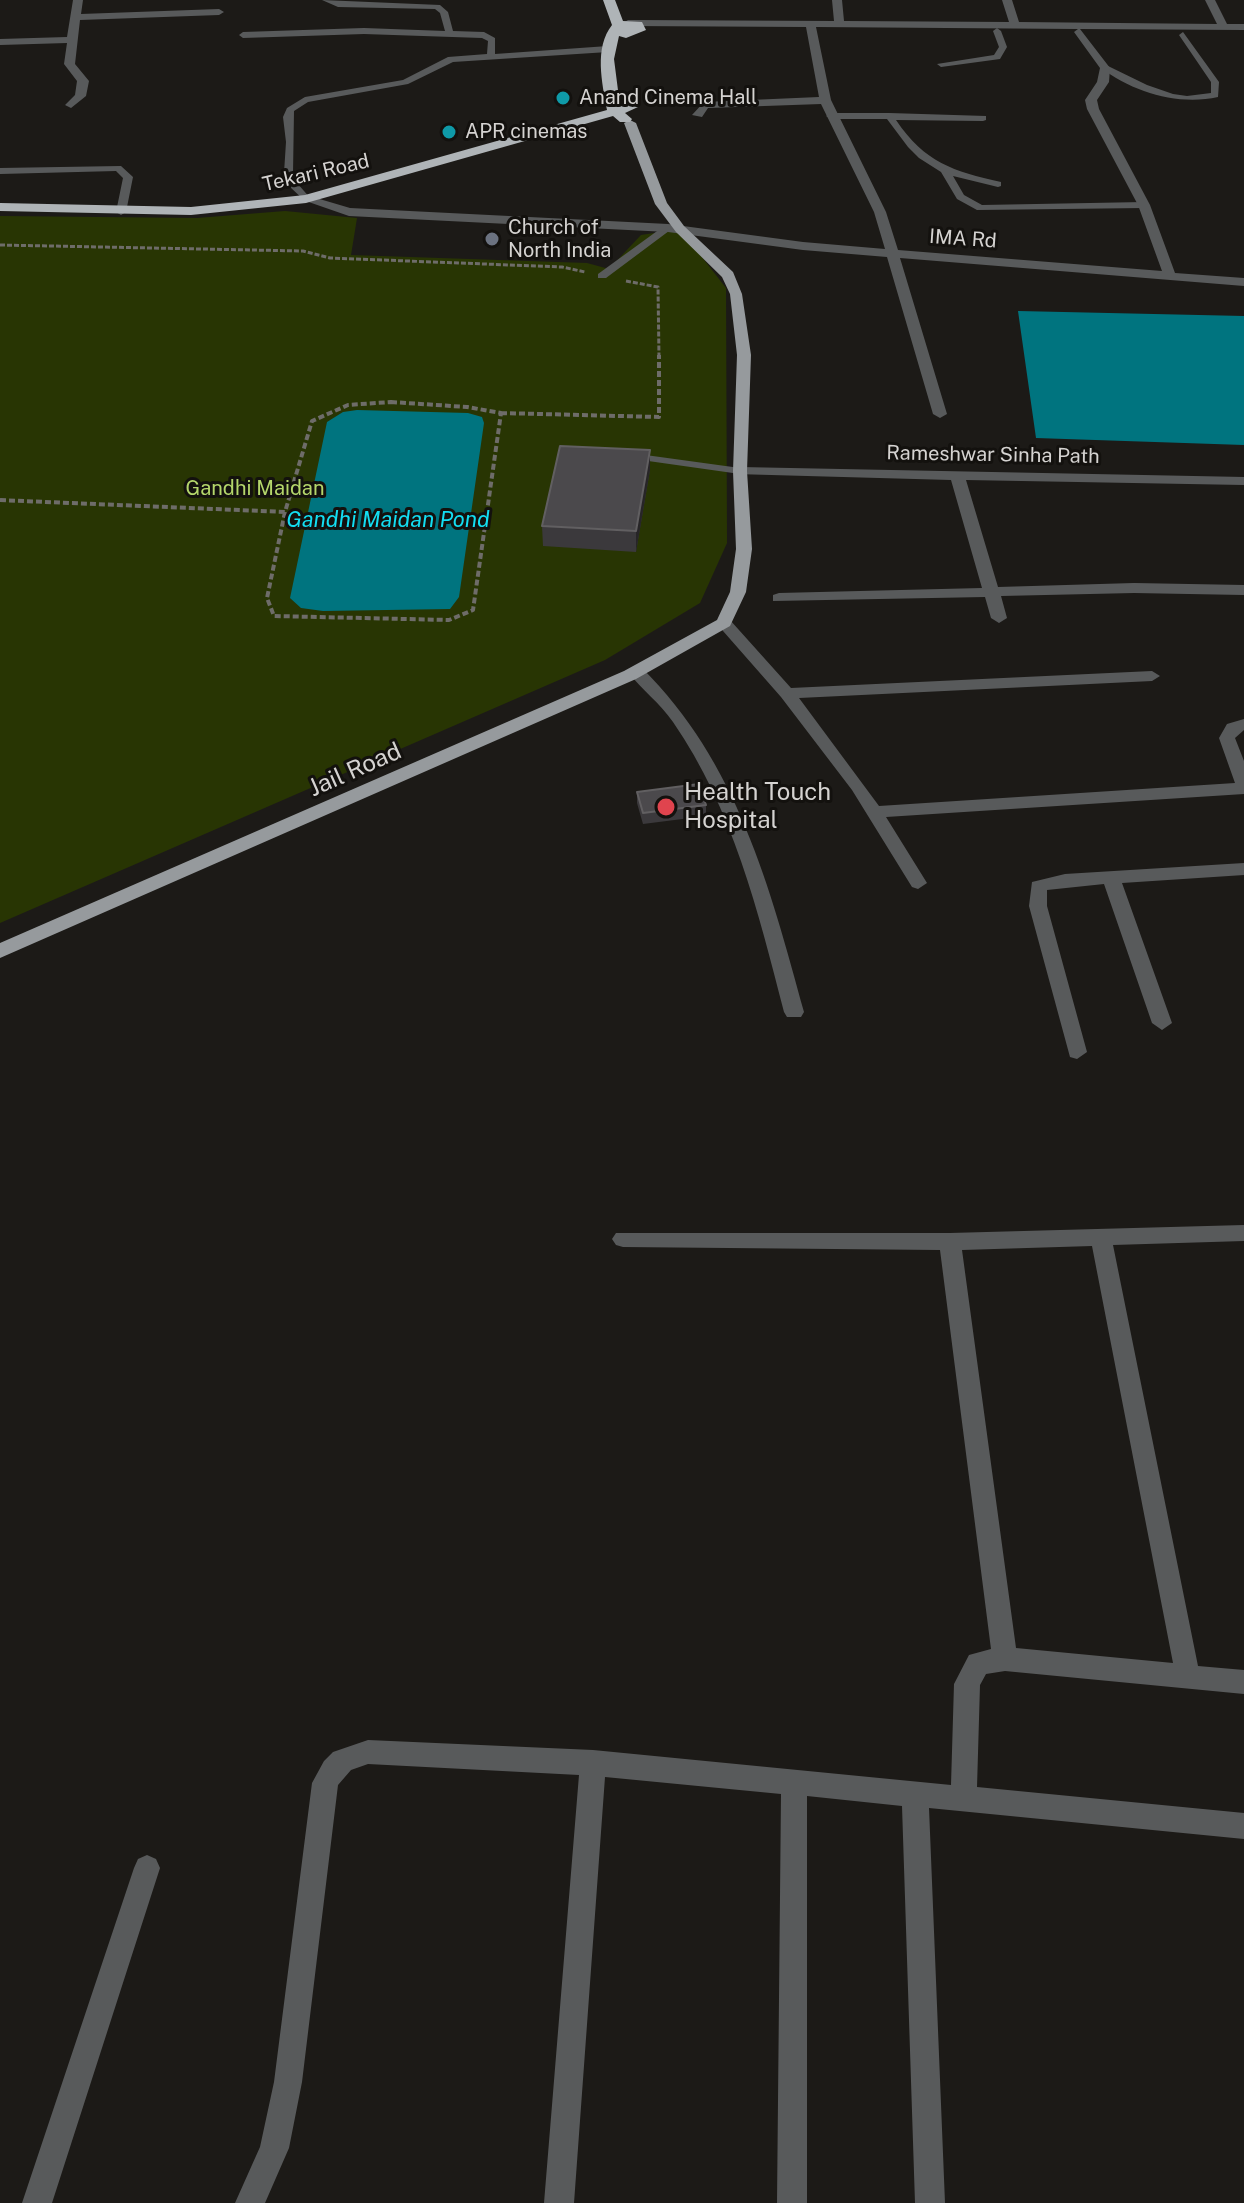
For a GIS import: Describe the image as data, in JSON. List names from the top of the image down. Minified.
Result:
{"streets":{"highway":["Tekari Road"],"main road":["Jail Road"],"street":["IMA Rd","Rameshwar Sinha Path"]},"crossings":[["Tekari Road","IMA Rd"]],"water":["Gandhi Maidan Pond"],"parks":["Gandhi Maidan"],"places":["Anand Cinema Hall","APR cinemas","Church of North India","Health Touch Hospital"]}
